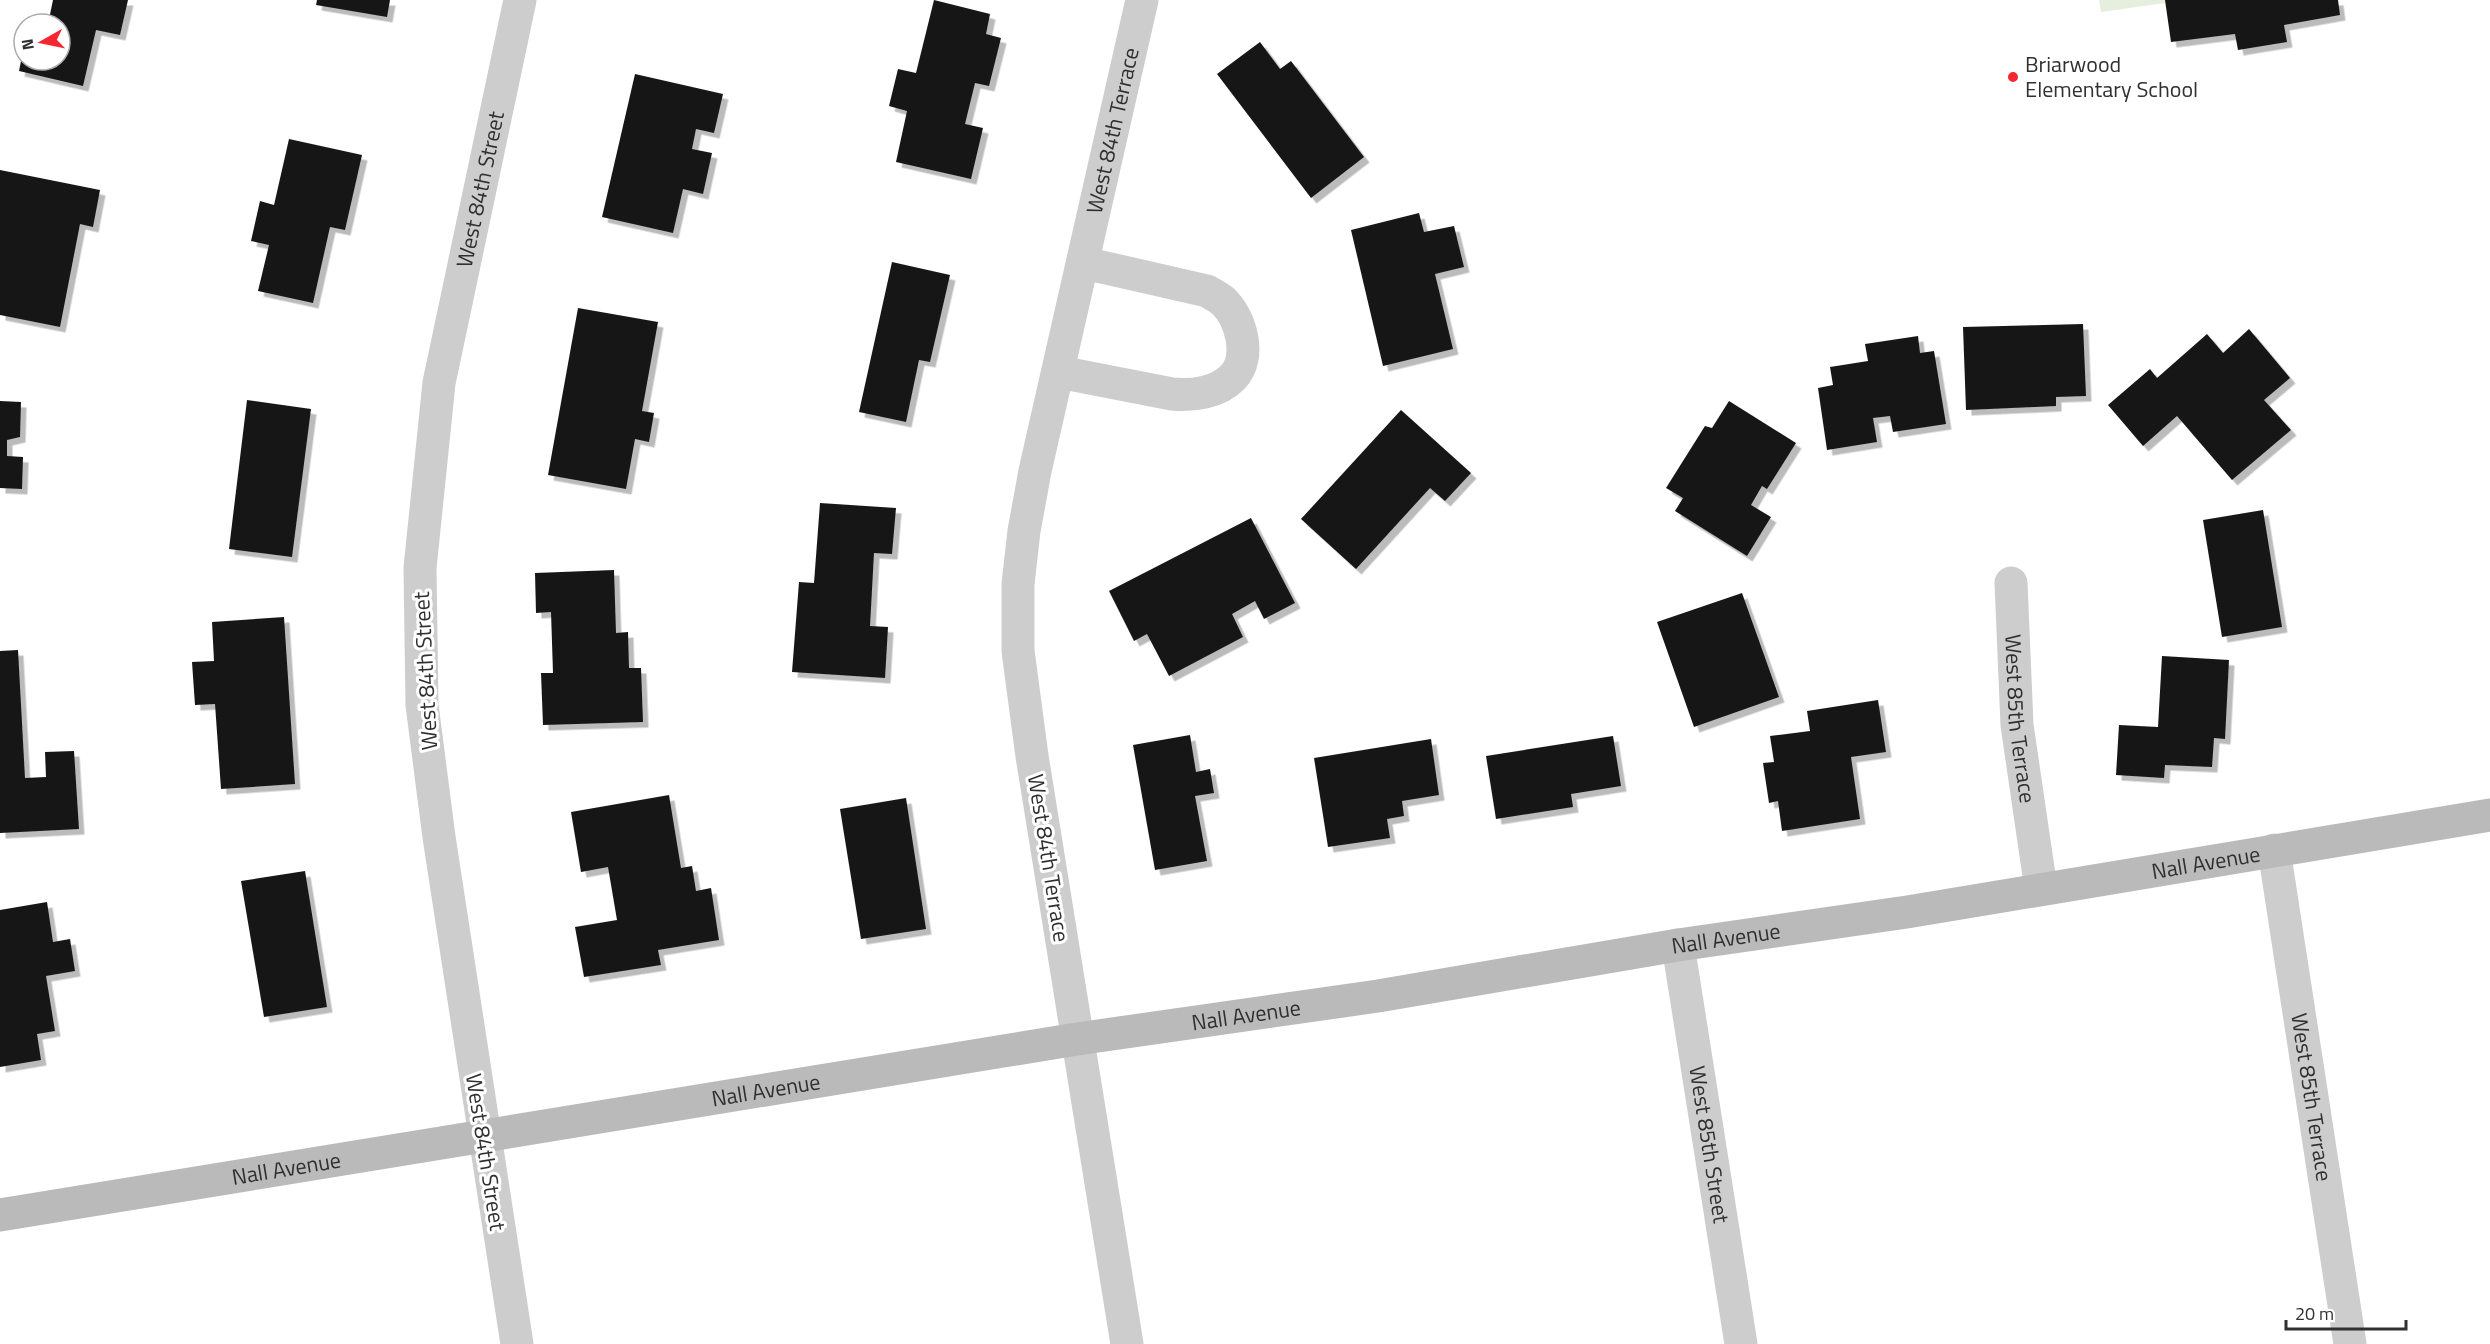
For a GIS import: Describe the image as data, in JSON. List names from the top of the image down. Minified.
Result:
{"streets":{"main road":["Nall Avenue"],"street":["West 84th Terrace","West 84th Street","West 85th Terrace","West 85th Street"]},"crossings":[["West 84th Terrace","Nall Avenue"],["West 84th Street","Nall Avenue"],["West 85th Terrace","Nall Avenue"],["Nall Avenue","West 85th Street"]],"places":["Briarwood Elementary School"],"scale_bar":"20 m","north":"left"}
